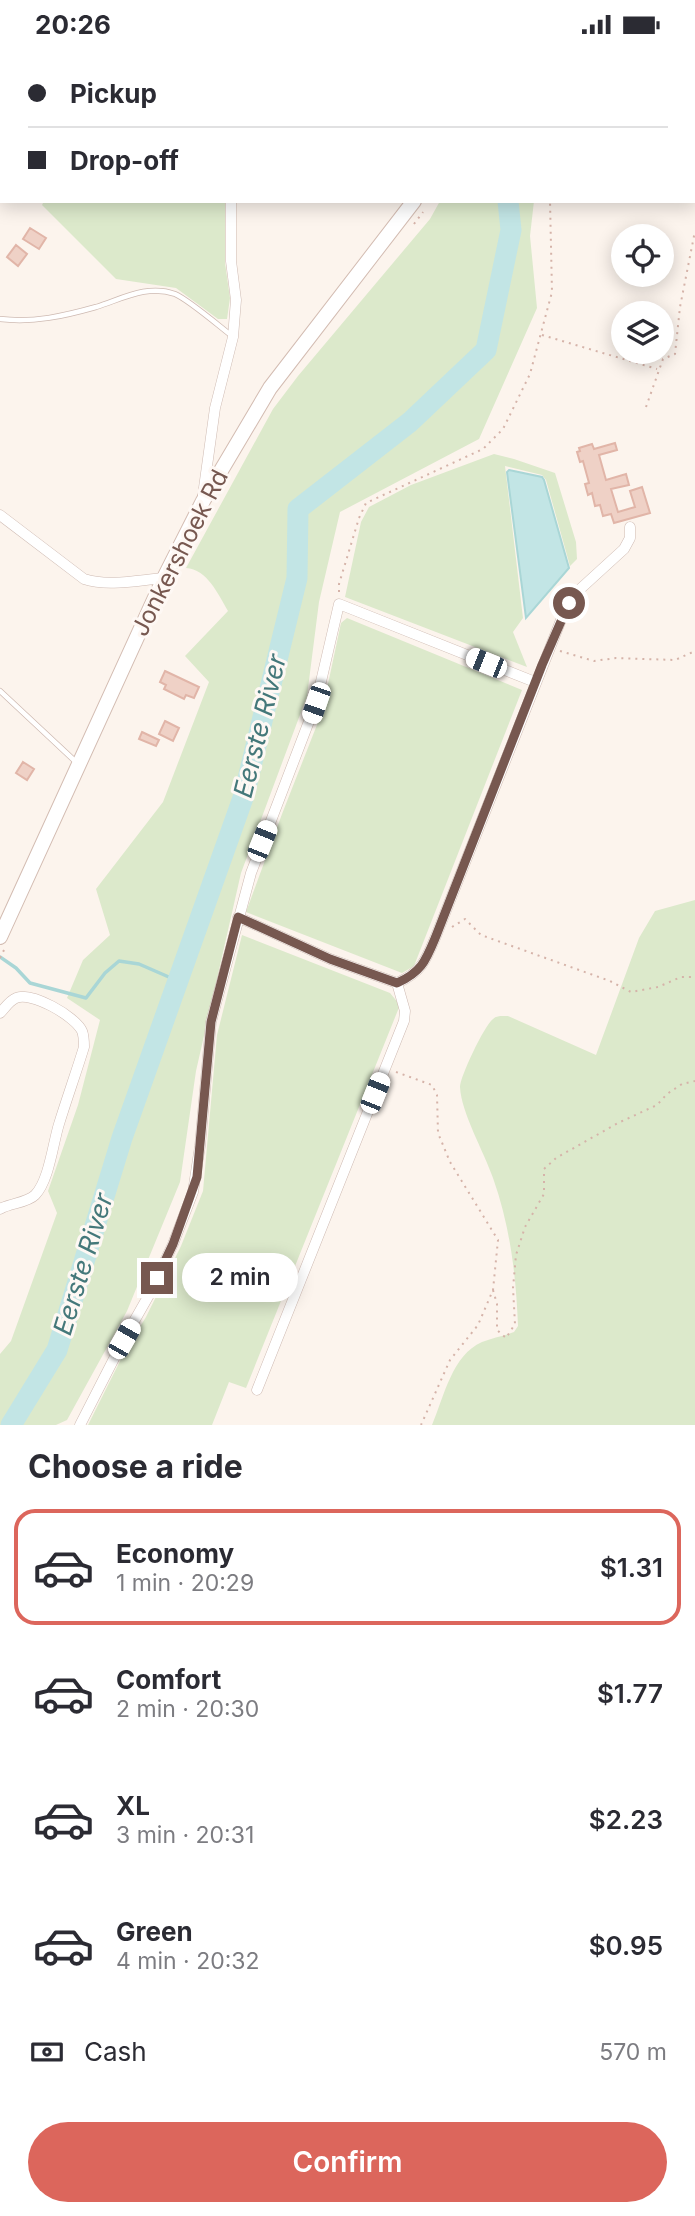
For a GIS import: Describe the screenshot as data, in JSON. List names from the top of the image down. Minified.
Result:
{"streets":{"street":["Jonkershoek Rd"]},"water":["Eerste River"],"page":{"status":"20:26","banner":["Pickup","Drop-off"],"bubble":"2 min","heading":"Choose a ride","list":[{"name":"Economy","note":"1 min · 20:29","value":"$1.31"},{"name":"Comfort","note":"2 min · 20:30","value":"$1.77"},{"name":"XL","note":"3 min · 20:31","value":"$2.23"},{"name":"Green","note":"4 min · 20:32","value":"$0.95"}],"pay":["Cash","570 m"],"buttons":"Confirm"}}
